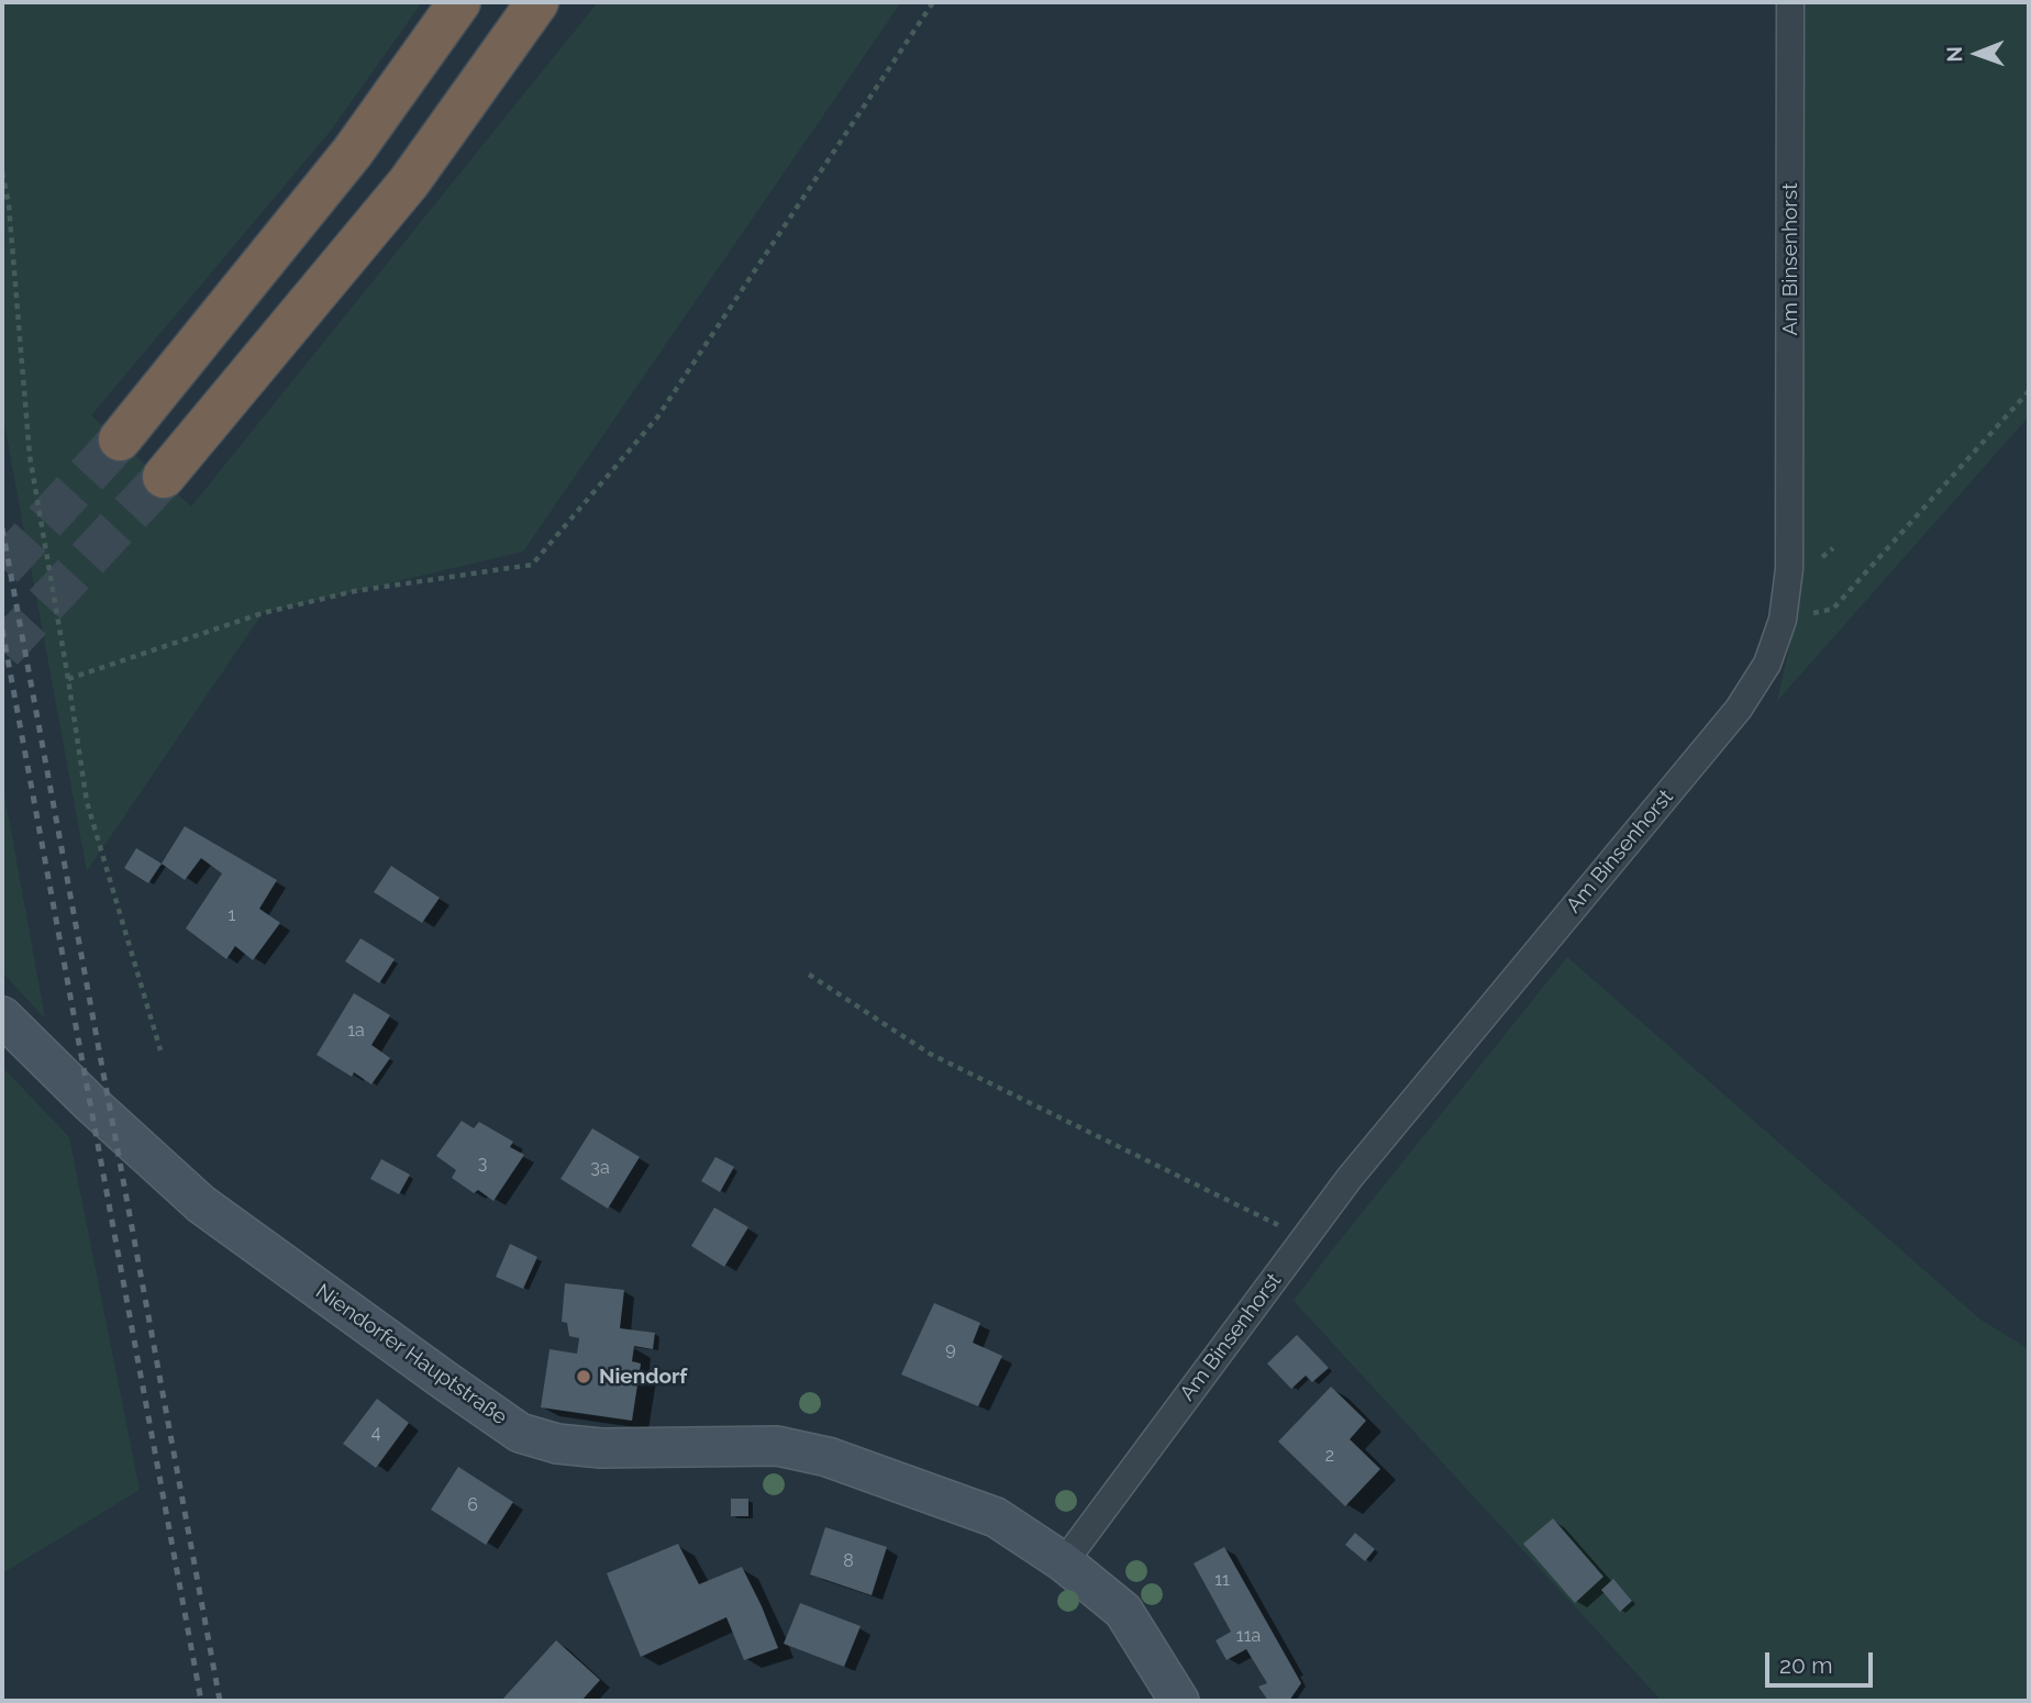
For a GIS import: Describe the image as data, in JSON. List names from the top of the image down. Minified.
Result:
{"streets":{"main road":["Niendorfer Hauptstraße"],"street":["Am Binsenhorst"]},"crossings":[["Am Binsenhorst","Niendorfer Hauptstraße"]],"places":["Niendorf"],"house_numbers":["1","1a","3","3a","9","4","2","6","8","11","11a"],"scale_bar":"20 m","north":"left"}
